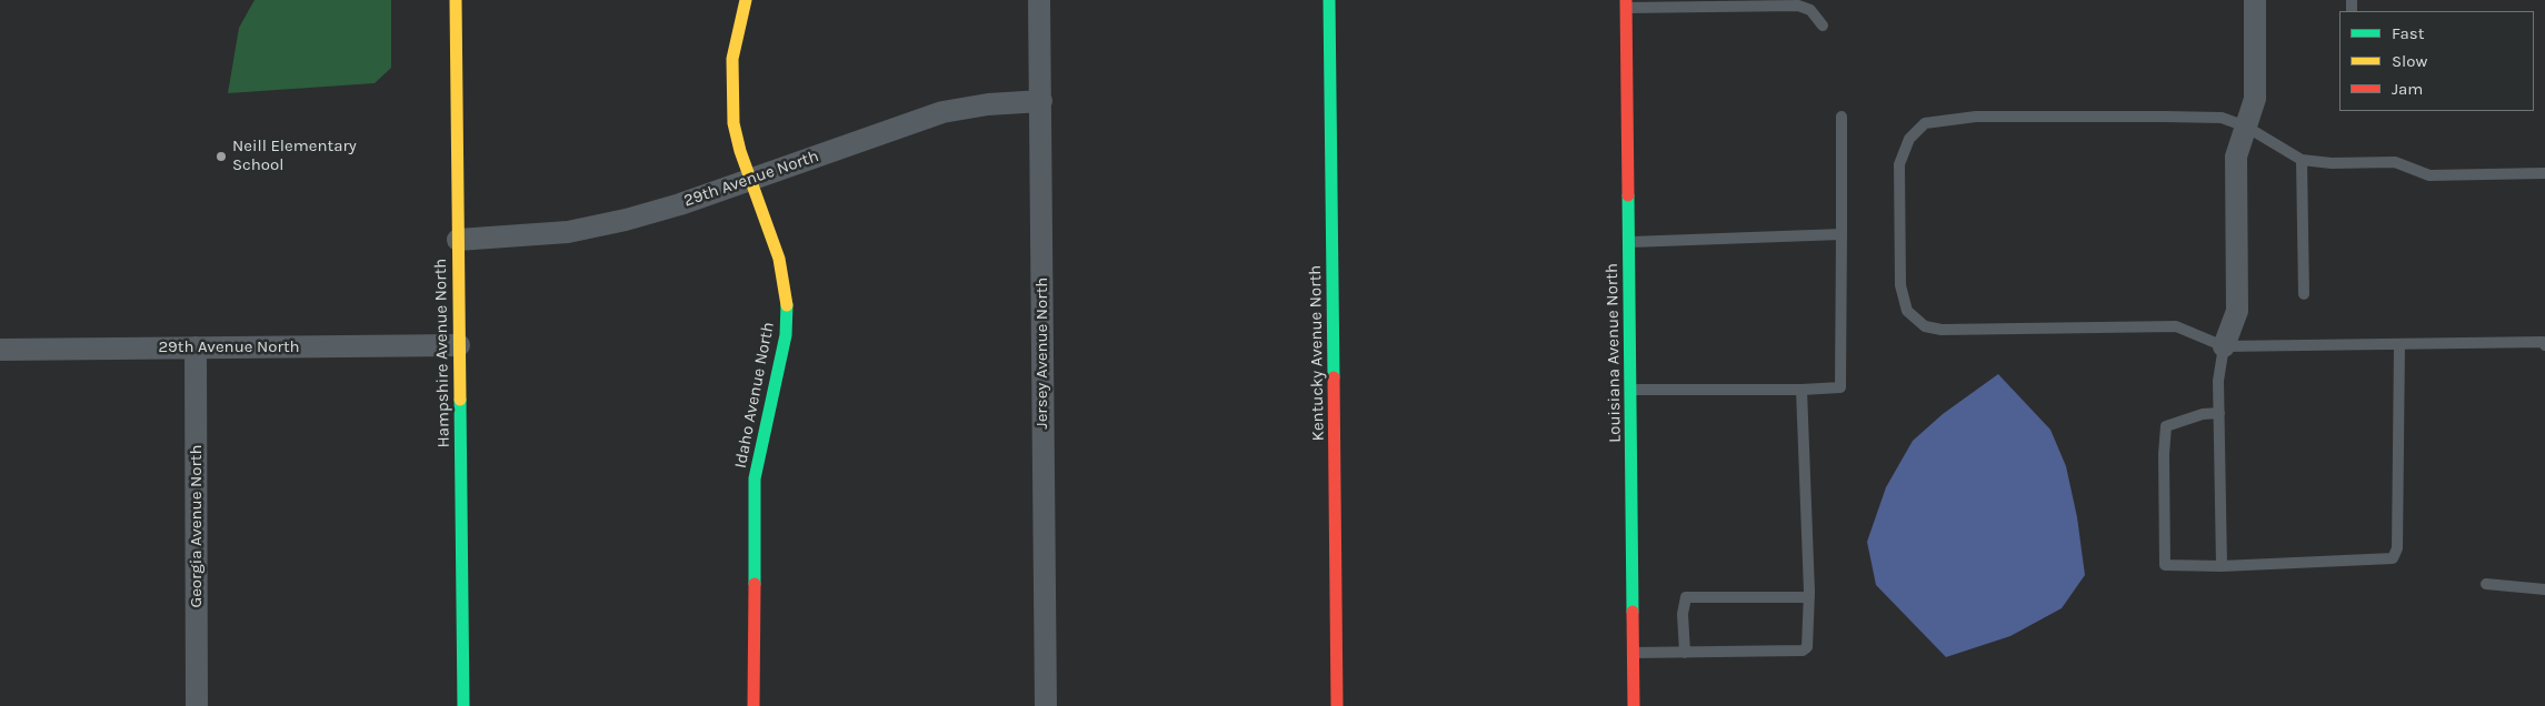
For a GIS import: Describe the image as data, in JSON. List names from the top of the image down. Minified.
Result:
{"streets":{"street":["29th Avenue North","Hampshire Avenue North","Jersey Avenue North","Kentucky Avenue North","Louisiana Avenue North","Idaho Avenue North","Georgia Avenue North"]},"crossings":[["29th Avenue North","Hampshire Avenue North"],["29th Avenue North","Jersey Avenue North"],["29th Avenue North","Idaho Avenue North"],["29th Avenue North","Georgia Avenue North"]],"places":["Neill Elementary School"],"legend":["Fast","Slow","Jam"]}
